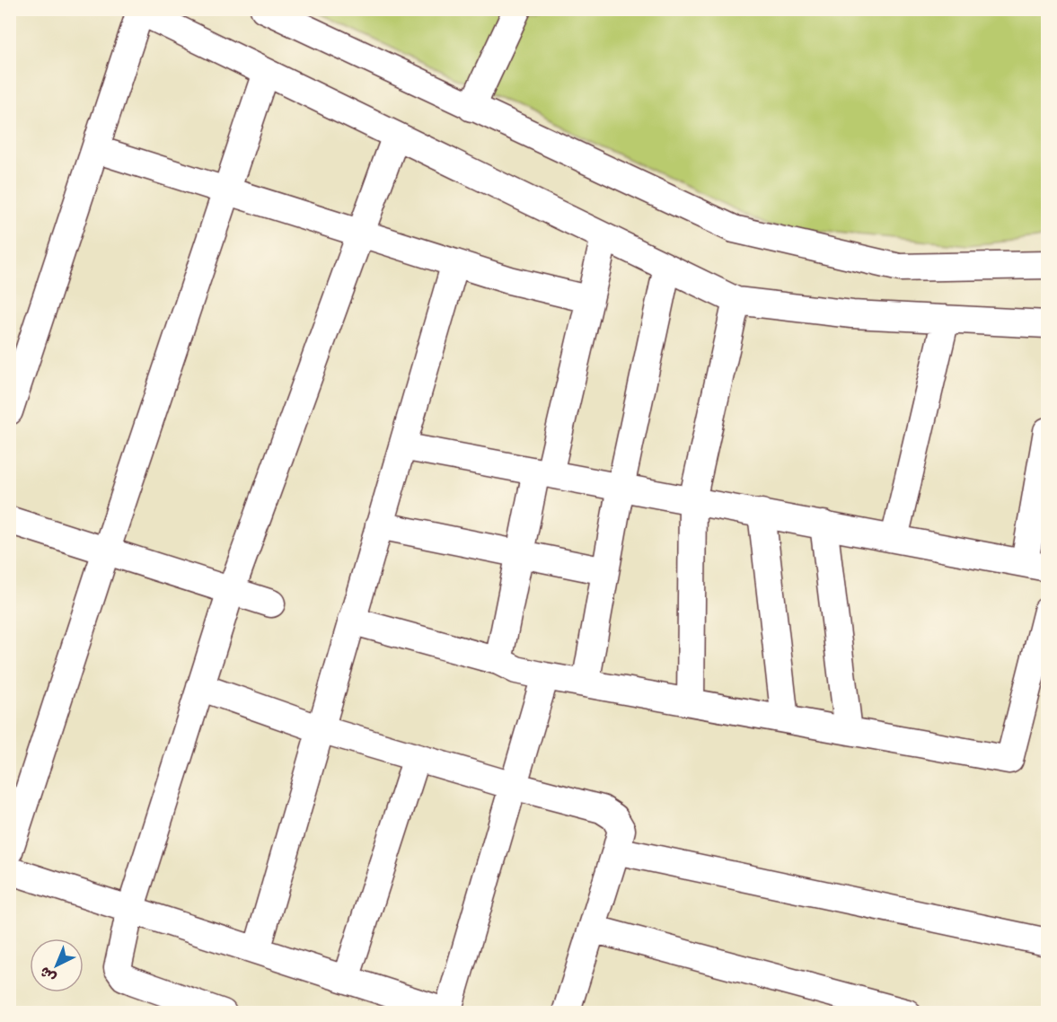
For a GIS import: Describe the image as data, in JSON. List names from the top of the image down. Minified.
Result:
{"north":"bottom left"}
